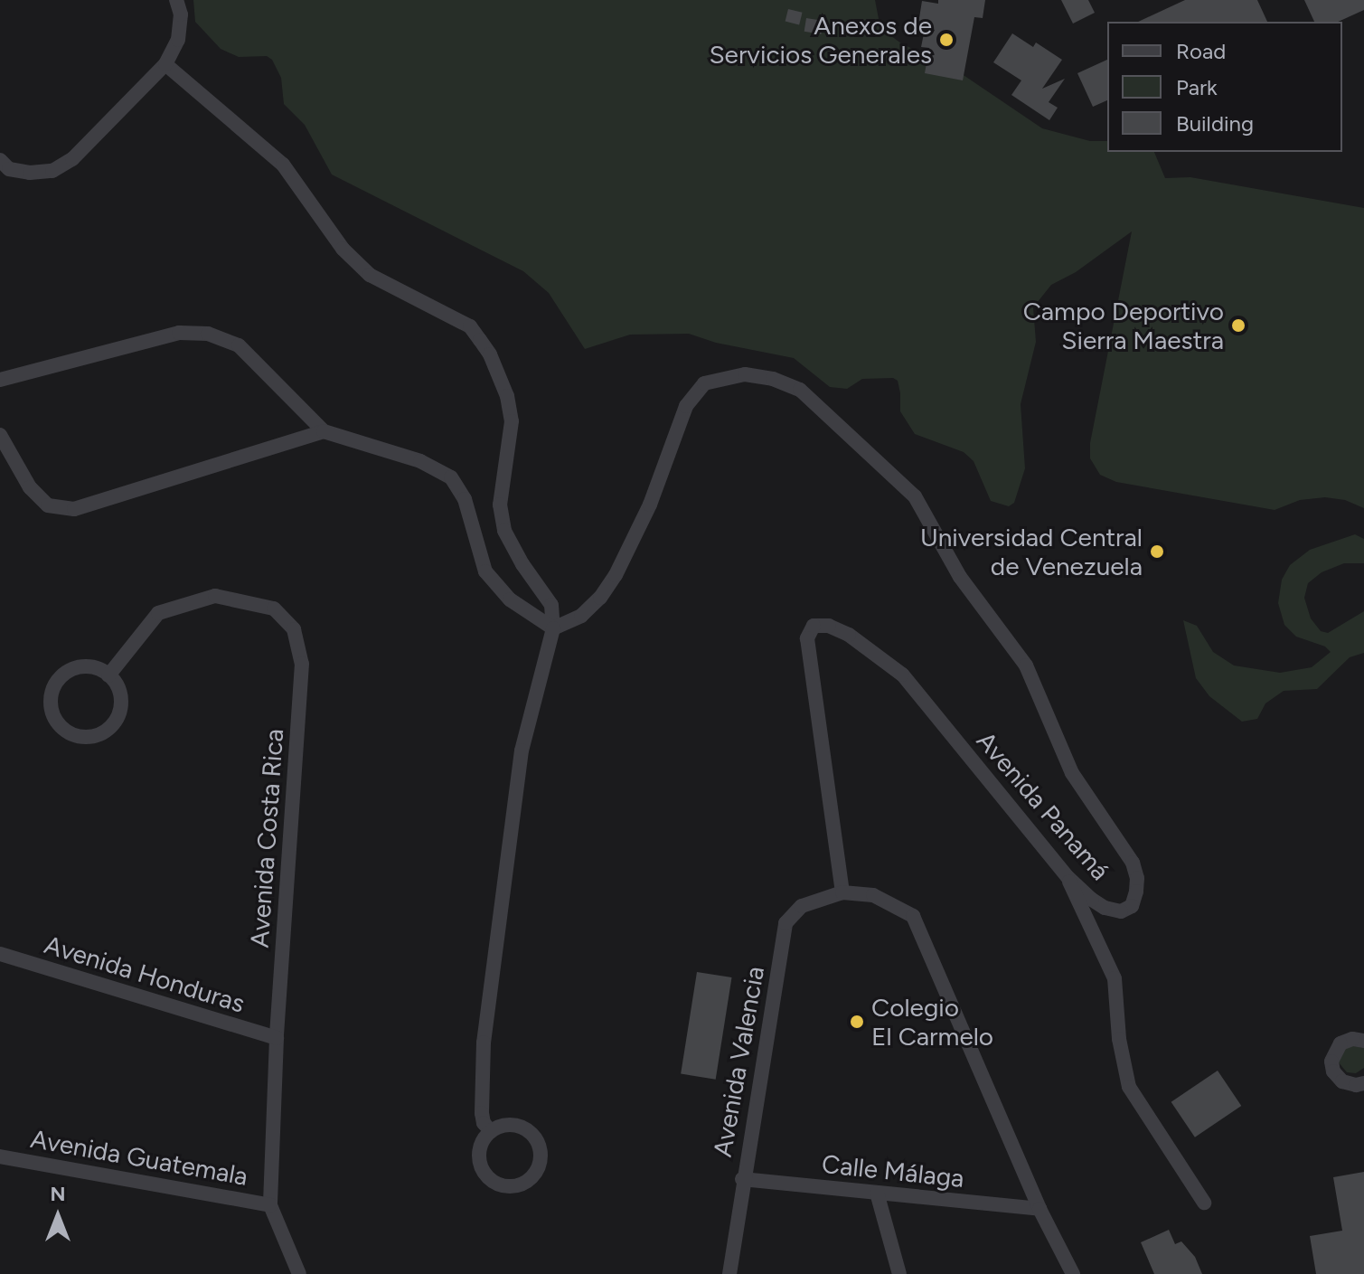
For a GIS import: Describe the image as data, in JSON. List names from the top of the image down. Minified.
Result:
{"streets":{"street":["Avenida Panamá","Avenida Costa Rica","Avenida Honduras","Avenida Valencia","Avenida Guatemala","Calle Málaga"]},"crossings":[["Avenida Panamá","Avenida Valencia"],["Avenida Costa Rica","Avenida Honduras"],["Avenida Costa Rica","Avenida Guatemala"],["Avenida Valencia","Calle Málaga"]],"places":["Anexos de Servicios Generales","Campo Deportivo Sierra Maestra","Universidad Central de Venezuela","Colegio El Carmelo"],"legend":["Road","Park","Building"],"north":"top"}
